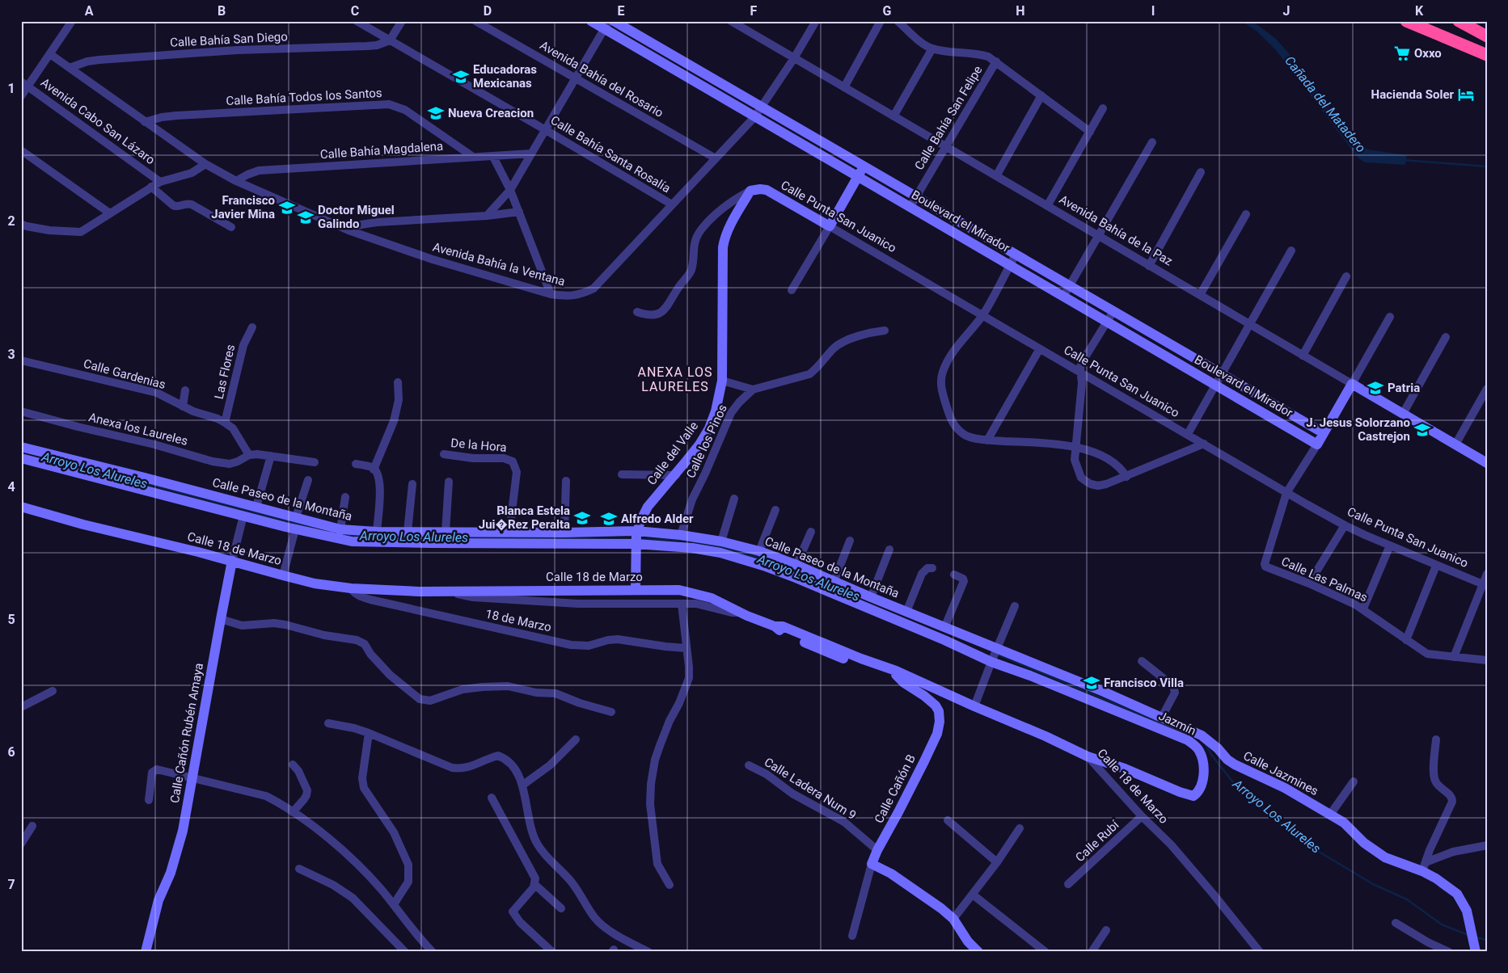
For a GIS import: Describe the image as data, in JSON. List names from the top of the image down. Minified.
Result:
{"streets":{"main road":["Calle Punta San Juanico","Boulevard el Mirador","Avenida Bahía de la Paz","Calle del Valle","Calle Paseo de la Montaña","Calle 18 de Marzo","Jazmín","Calle Cañón Rubén Amaya","Calle Jazmines","Calle Cañón B"],"street":["Calle Bahía San Diego","Avenida Bahía del Rosario","Calle Bahía Todos los Santos","Calle Bahía San Felipe","Avenida Cabo San Lázaro","Calle Bahía Magdalena","Calle Bahía Santa Rosalía","Avenida Bahía la Ventana","Las Flores","Calle Gardenias","Anexa los Laureles","Calle los Pinos","De la Hora","Calle Las Palmas","18 de Marzo","Calle Ladera Num 9","Calle Rubí"]},"crossings":[["Calle Bahía San Diego","Calle Bahía Santa Rosalía"],["Calle Bahía San Diego","Avenida Bahía la Ventana"],["Avenida Bahía del Rosario","Avenida Bahía la Ventana"],["Calle Bahía Todos los Santos","Calle Bahía Magdalena"],["Calle Bahía Todos los Santos","Avenida Bahía la Ventana"],["Calle Bahía San Felipe","Boulevard el Mirador"],["Calle Bahía San Felipe","Avenida Bahía de la Paz"],["Calle Bahía Magdalena","Avenida Bahía la Ventana"],["Calle Bahía Santa Rosalía","Avenida Bahía la Ventana"],["Calle Punta San Juanico","Calle del Valle"],["Calle Punta San Juanico","Calle Las Palmas"],["Boulevard el Mirador","Avenida Bahía la Ventana"],["Avenida Bahía de la Paz","Avenida Bahía la Ventana"],["Las Flores","Calle Gardenias"],["Calle Gardenias","Anexa los Laureles"],["Calle los Pinos","Calle Paseo de la Montaña"],["De la Hora","Calle Paseo de la Montaña"],["Calle del Valle","Calle Paseo de la Montaña"],["Calle del Valle","Calle 18 de Marzo"],["Calle Paseo de la Montaña","Jazmín"],["Calle Paseo de la Montaña","Calle Cañón Rubén Amaya"],["Calle Paseo de la Montaña","Calle Jazmines"],["Calle 18 de Marzo","18 de Marzo"],["Calle 18 de Marzo","Jazmín"],["Calle 18 de Marzo","Calle Cañón Rubén Amaya"],["Calle 18 de Marzo","Calle Cañón B"],["Calle 18 de Marzo","Calle Rubí"],["Calle Ladera Num 9","Calle Cañón B"]],"districts":["ANEXA LOS LAURELES"],"water":["Cañada del Matadero","Arroyo Los Alureles"],"places":{"supermarket":["Oxxo"],"school or university":["Educadoras Mexicanas","Nueva Creacion","Francisco Javier Mina","Doctor Miguel Galindo","Patria","J. Jesus Solorzano Castrejon","Blanca Estela Jui�Rez Peralta","Alfredo Alder","Francisco Villa"],"hotel":["Hacienda Soler"]},"grid":{"columns":["A","B","C","D","E","F","G","H","I","J","K"],"rows":["1","2","3","4","5","6","7"]}}
